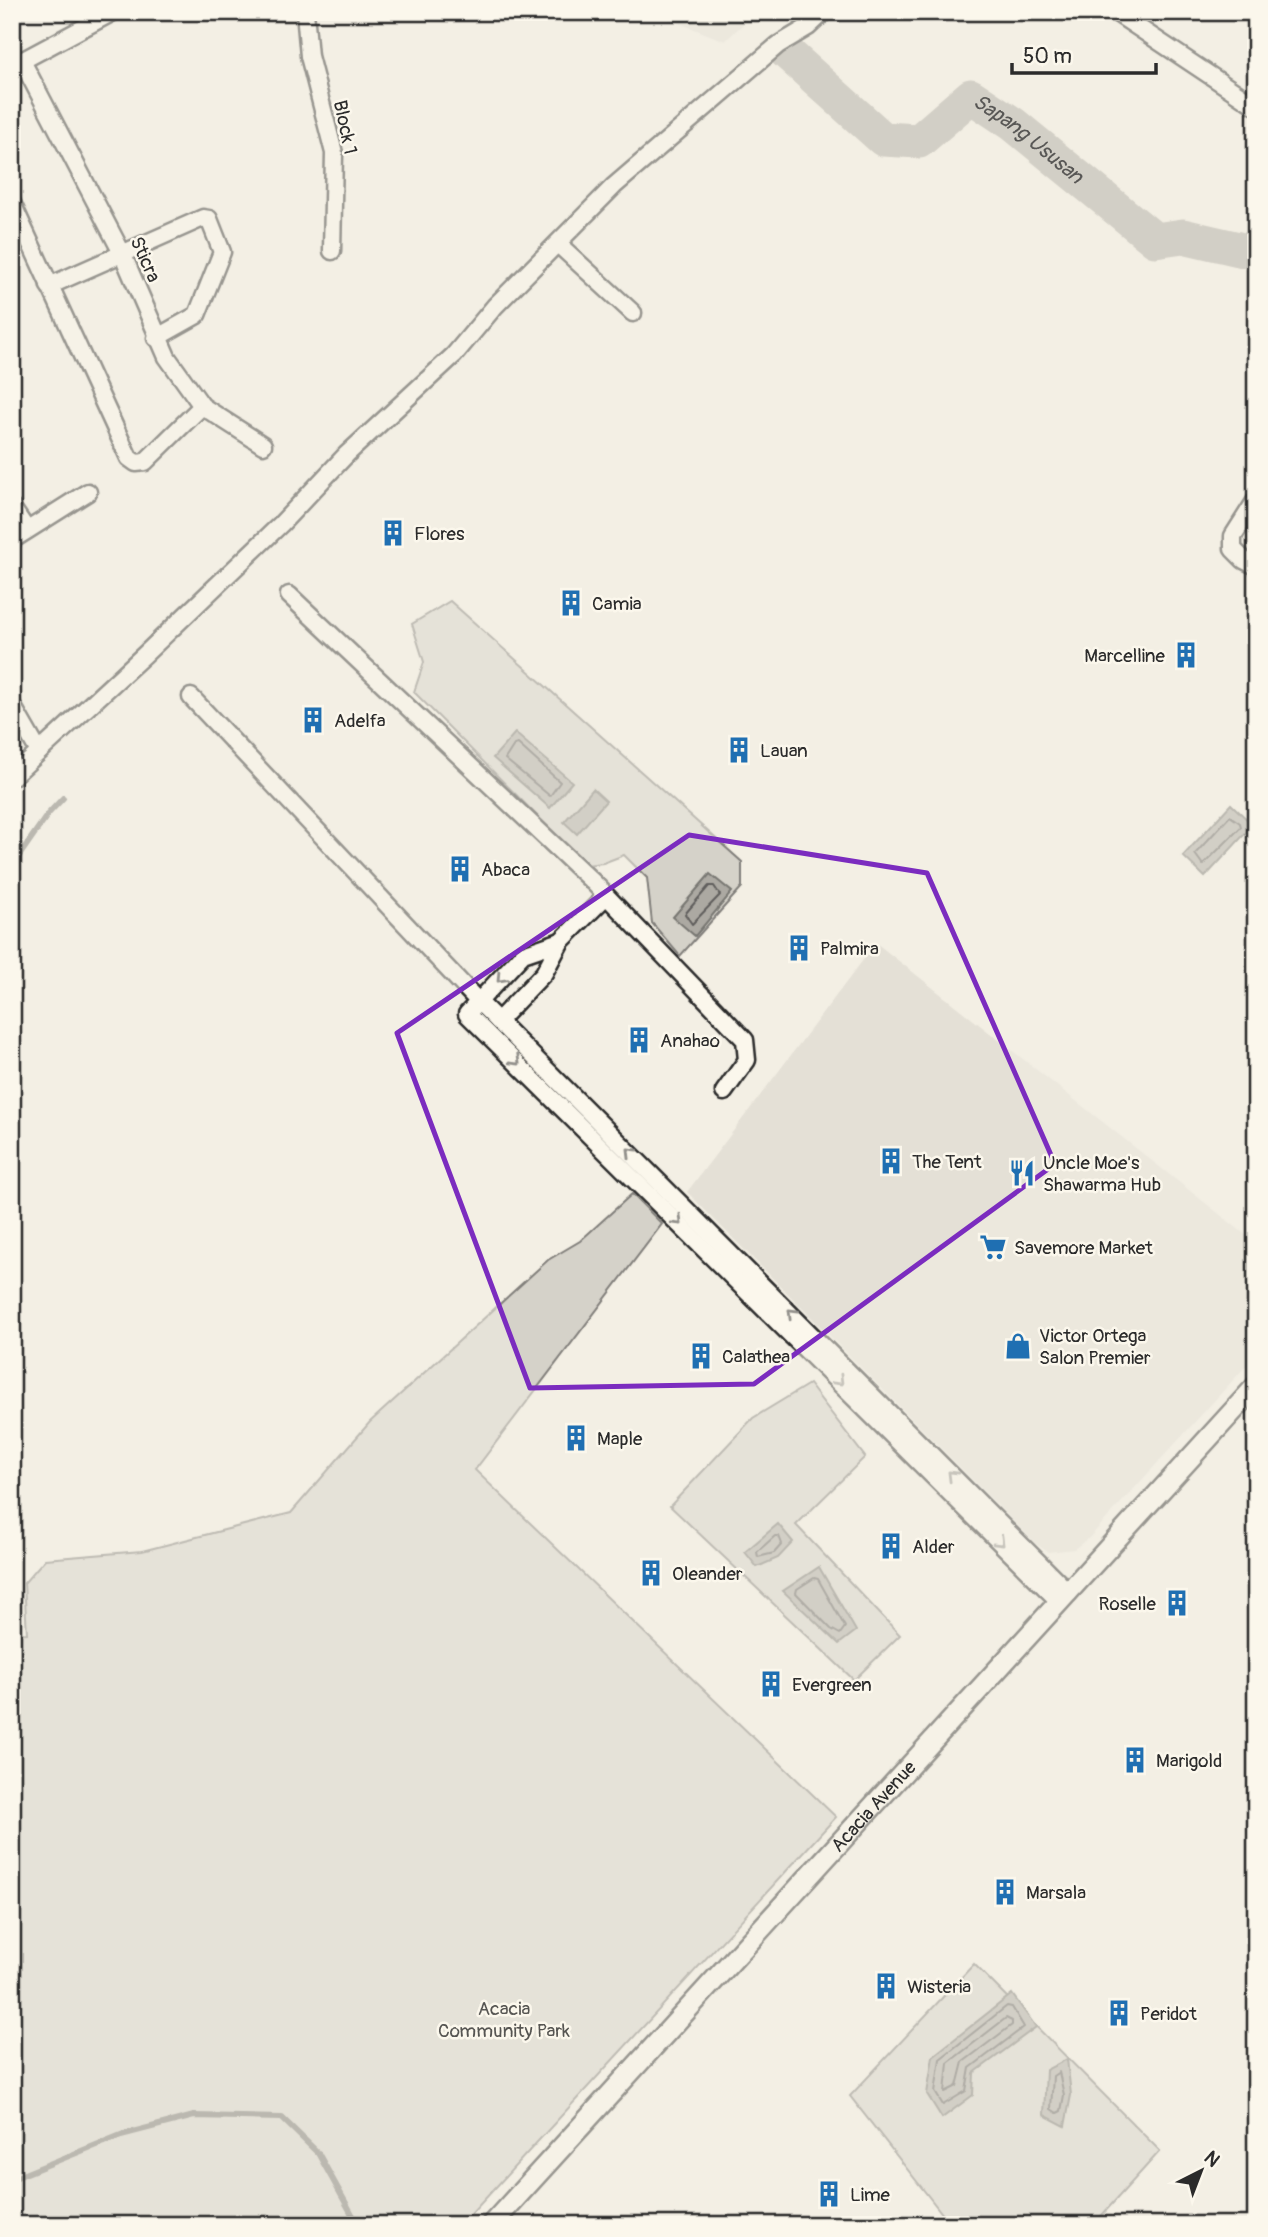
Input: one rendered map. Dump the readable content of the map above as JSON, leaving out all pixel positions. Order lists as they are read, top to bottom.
{
  "streets": {
    "street": ["Block 1", "Sticra", "Acacia Avenue"]
  },
  "water": ["Sapang Ususan"],
  "parks": ["Acacia Community Park"],
  "places": {
    "building": [
      "Flores",
      "Camia",
      "Marcelline",
      "Adelfa",
      "Lauan",
      "Abaca",
      "Palmira",
      "Anahao",
      "The Tent",
      "Calathea",
      "Maple",
      "Alder",
      "Oleander",
      "Roselle",
      "Evergreen",
      "Marigold",
      "Marsala",
      "Wisteria",
      "Peridot",
      "Lime"
    ],
    "restaurant": ["Uncle Moe's Shawarma Hub"],
    "supermarket": ["Savemore Market"],
    "shop": ["Victor Ortega Salon Premier"]
  },
  "scale_bar": "50 m",
  "north": "top right"
}
